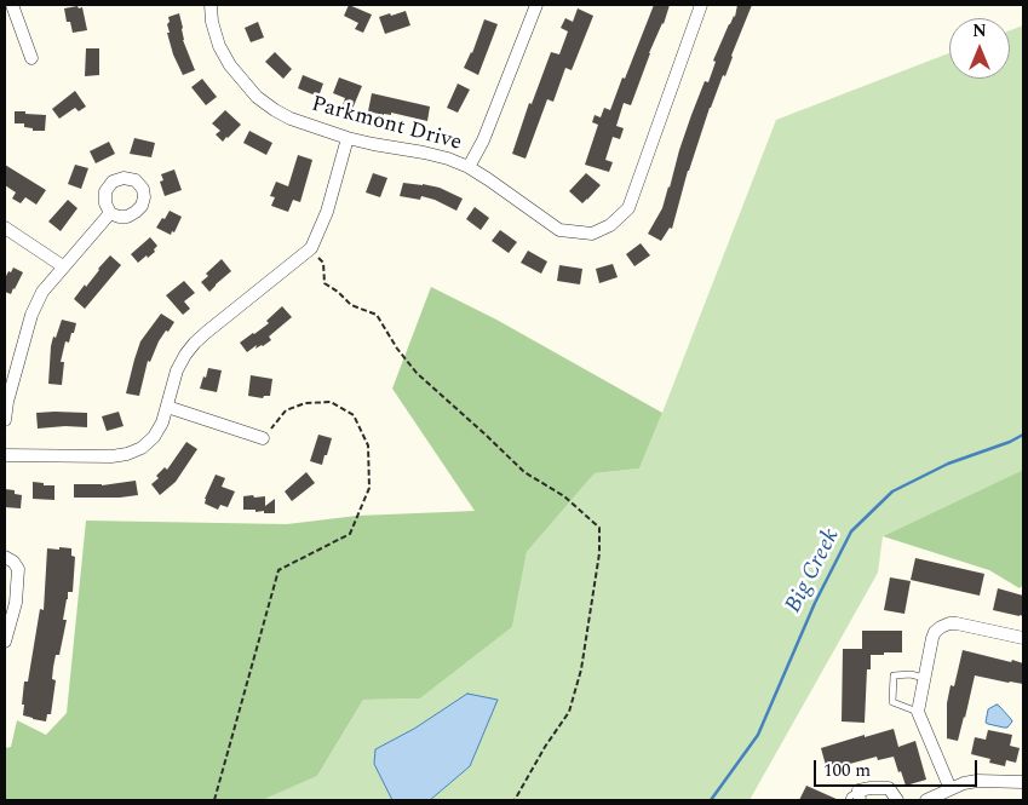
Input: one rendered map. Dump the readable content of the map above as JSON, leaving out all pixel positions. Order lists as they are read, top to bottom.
{
  "streets": {
    "street": ["Parkmont Drive"]
  },
  "water": ["Big Creek"],
  "scale_bar": "100 m",
  "north": "top"
}
